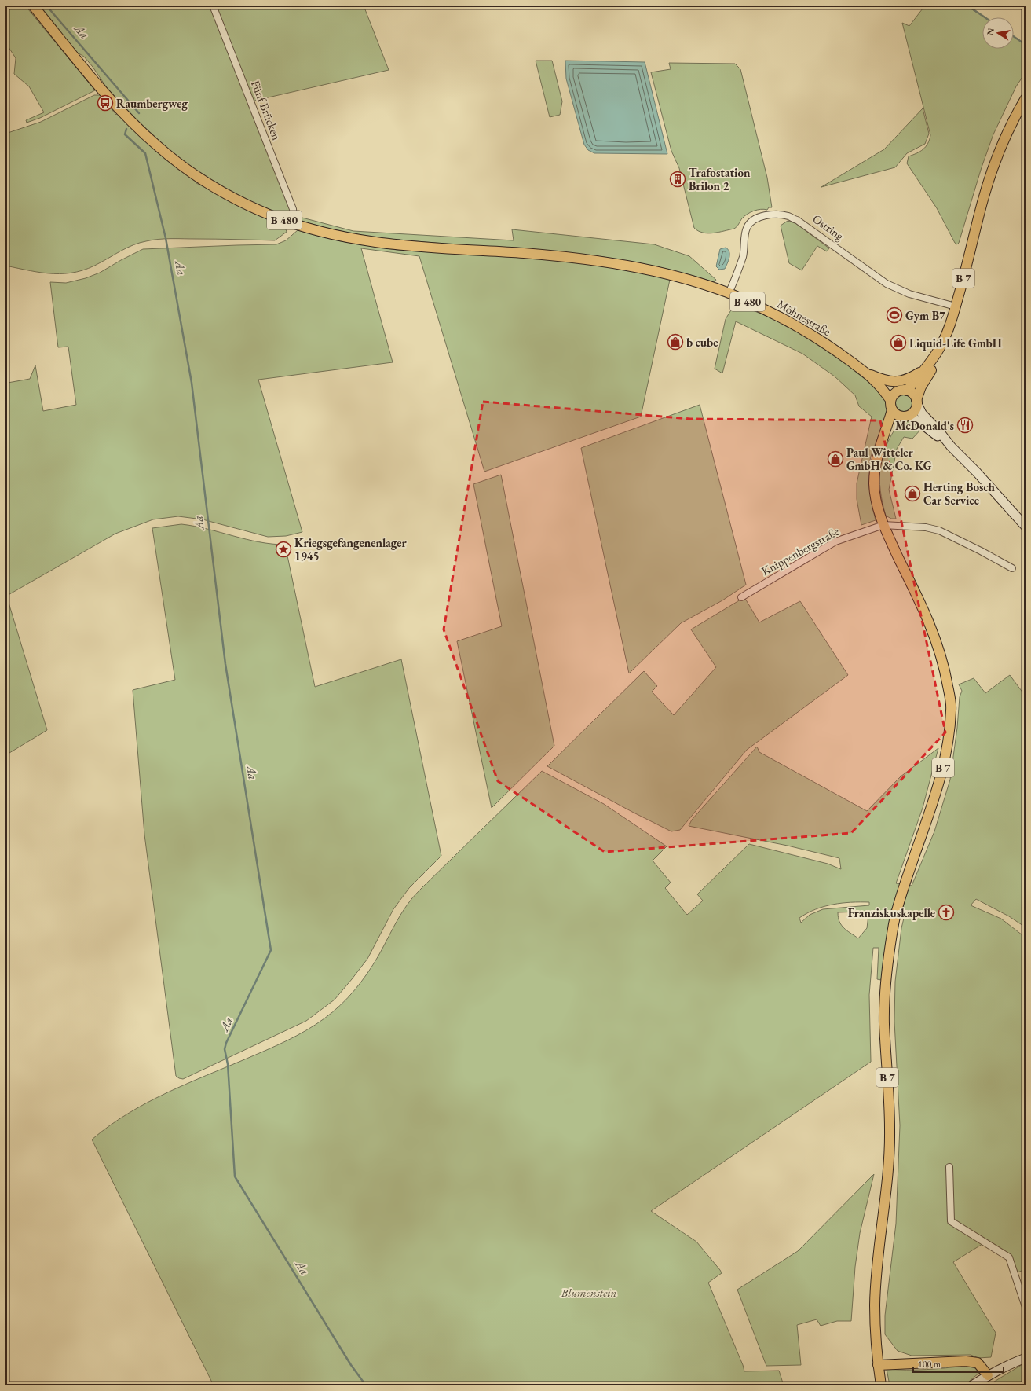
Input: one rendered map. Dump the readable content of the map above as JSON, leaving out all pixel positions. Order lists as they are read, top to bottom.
{
  "streets": {
    "main road": ["B 480", "B 7", "Möhnestraße"],
    "street": ["Fünf Brücken", "Ostring", "Knippenbergstraße"]
  },
  "crossings": [
    ["Fünf Brücken", "B 480"],
    ["Fünf Brücken", "Möhnestraße"],
    ["B 480", "B 7"],
    ["B 480", "Möhnestraße"],
    ["Ostring", "B 7"],
    ["Ostring", "Möhnestraße"],
    ["B 7", "Knippenbergstraße"]
  ],
  "water": ["Aa"],
  "parks": ["Blumenstein"],
  "places": {
    "bus stop": ["Raumbergweg"],
    "building": ["Trafostation Brilon 2"],
    "sports": ["Gym B7"],
    "shop": [
      "b cube",
      "Liquid-Life GmbH",
      "Paul Witteler GmbH & Co. KG",
      "Herting Bosch Car Service"
    ],
    "restaurant": ["McDonald's"],
    "place": ["Kriegsgefangenenlager 1945"],
    "church": ["Franziskuskapelle"]
  },
  "scale_bar": "100 m",
  "north": "left"
}
